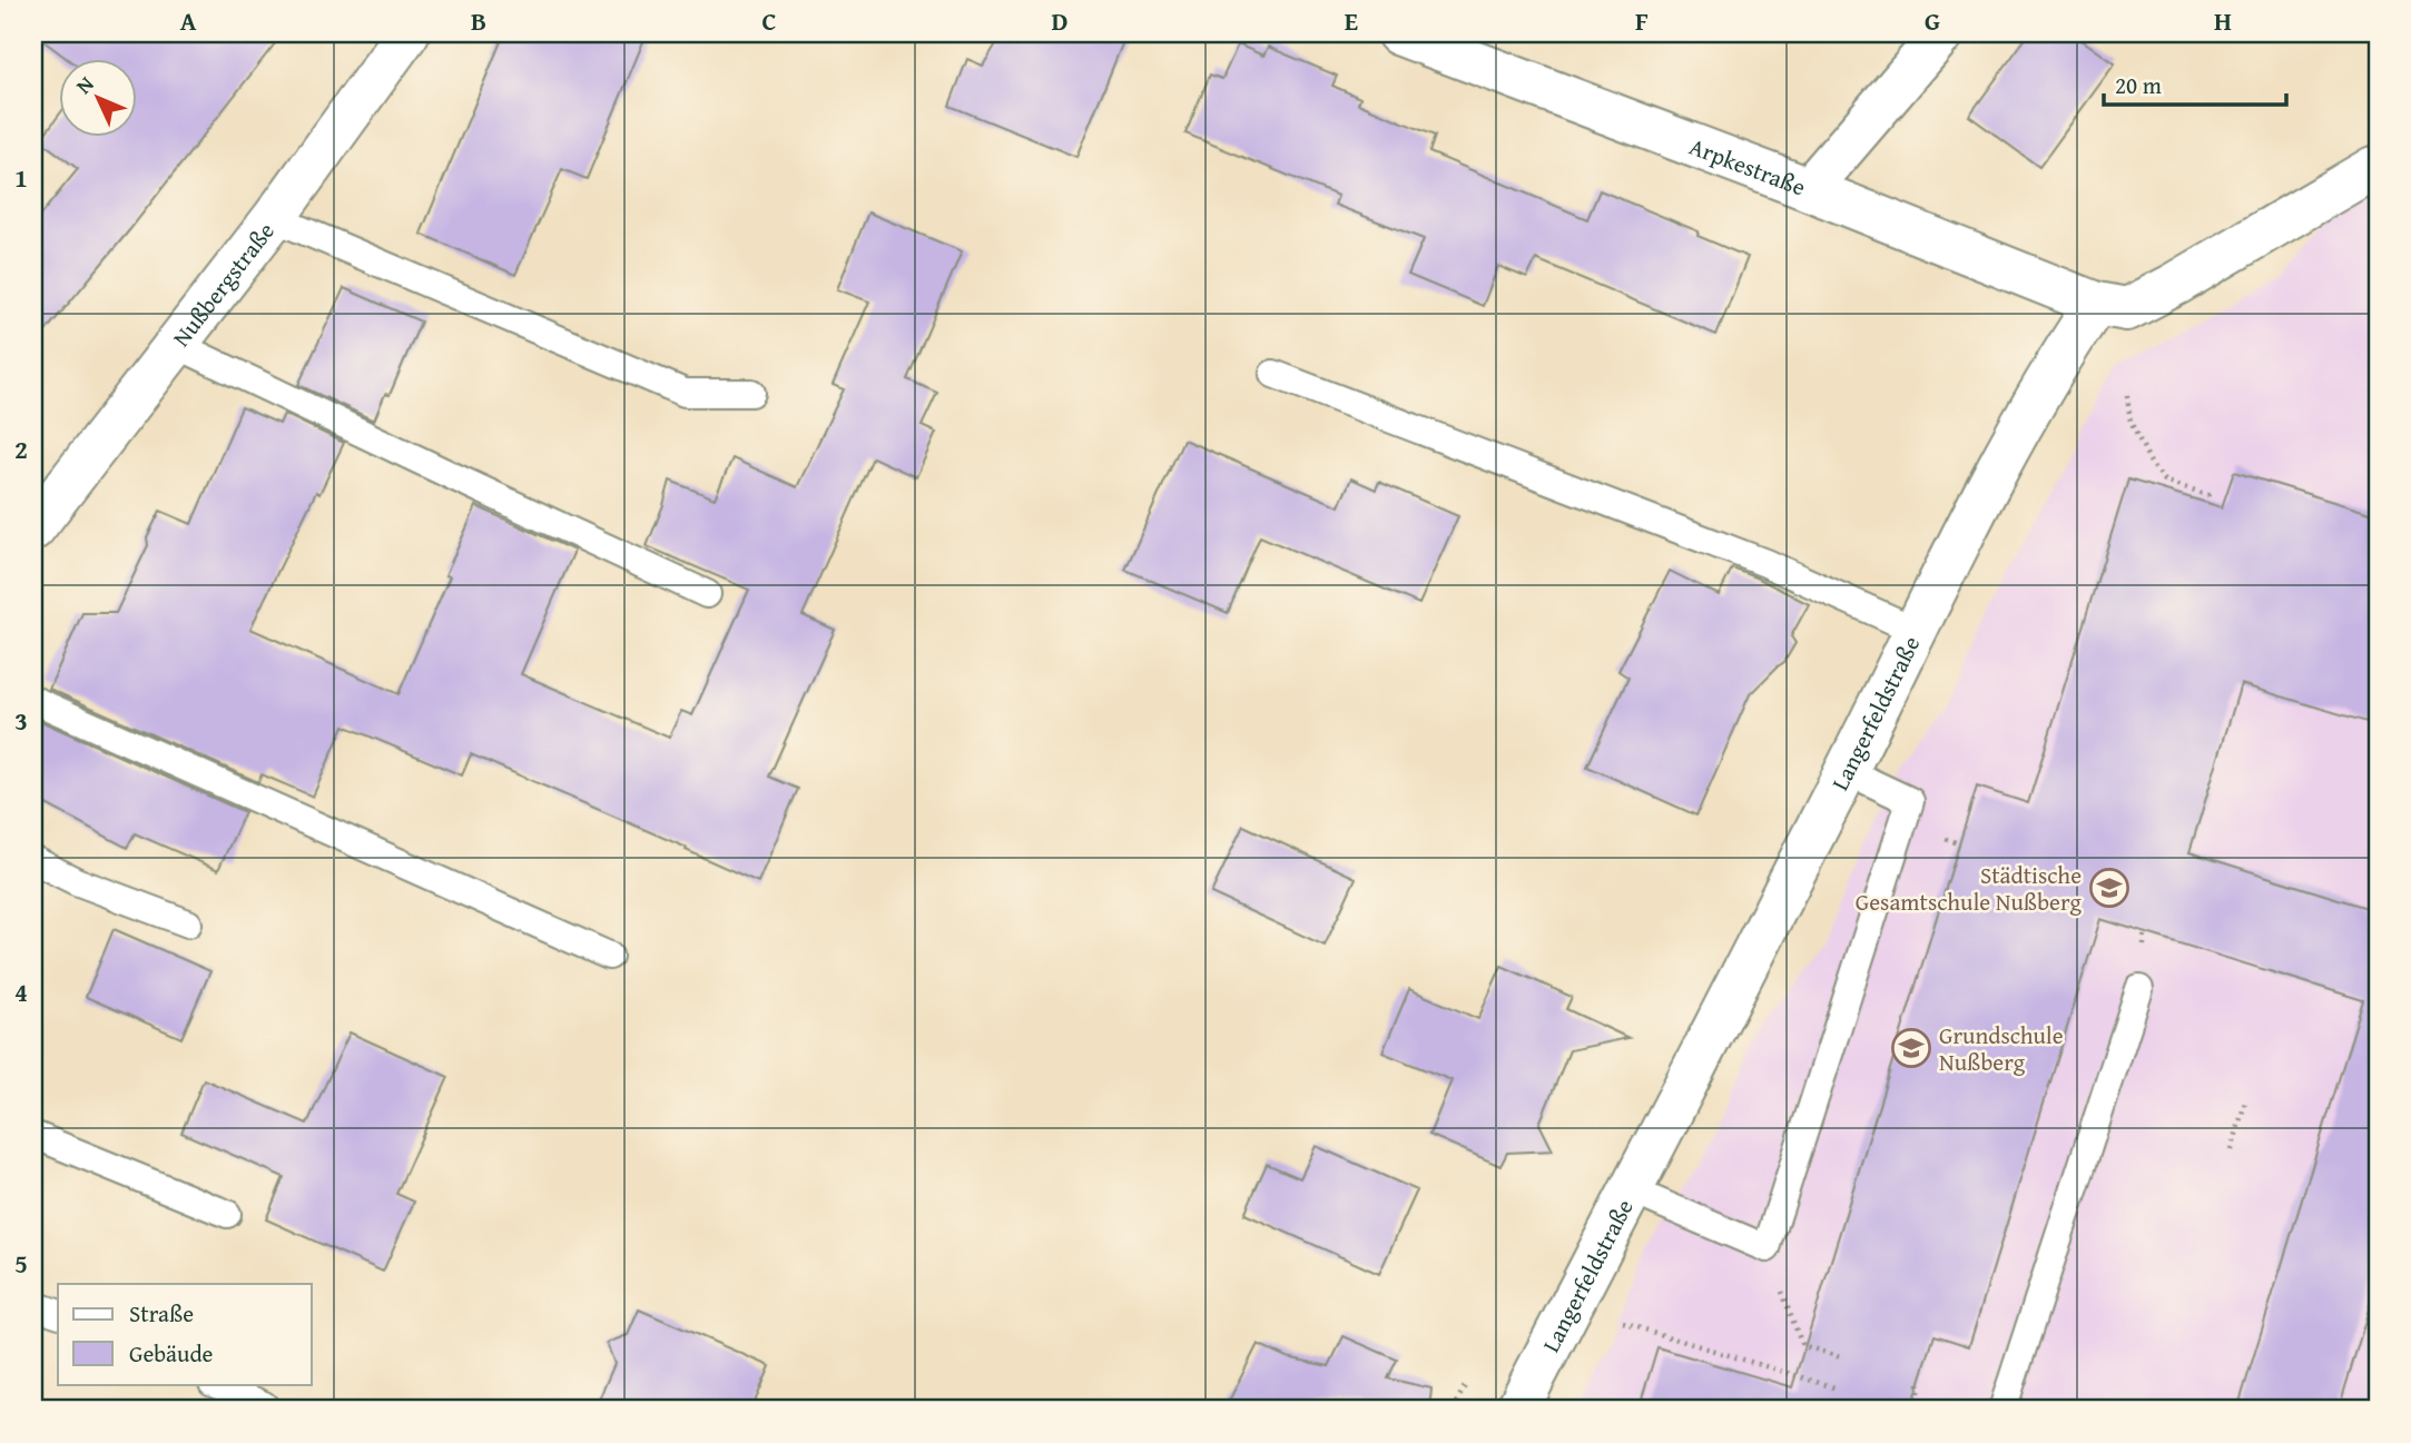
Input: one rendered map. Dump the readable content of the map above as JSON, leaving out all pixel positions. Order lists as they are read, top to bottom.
{
  "streets": {
    "street": ["Arpkestraße", "Nußbergstraße", "Langerfeldstraße"]
  },
  "crossings": [
    ["Arpkestraße", "Langerfeldstraße"]
  ],
  "places": {
    "school or university": ["Städtische Gesamtschule Nußberg", "Grundschule Nußberg"]
  },
  "legend": ["Straße", "Gebäude"],
  "scale_bar": "20 m",
  "north": "top left",
  "grid": {
    "columns": [
      "A",
      "B",
      "C",
      "D",
      "E",
      "F",
      "G",
      "H"
    ],
    "rows": [
      "1",
      "2",
      "3",
      "4",
      "5"
    ]
  }
}
